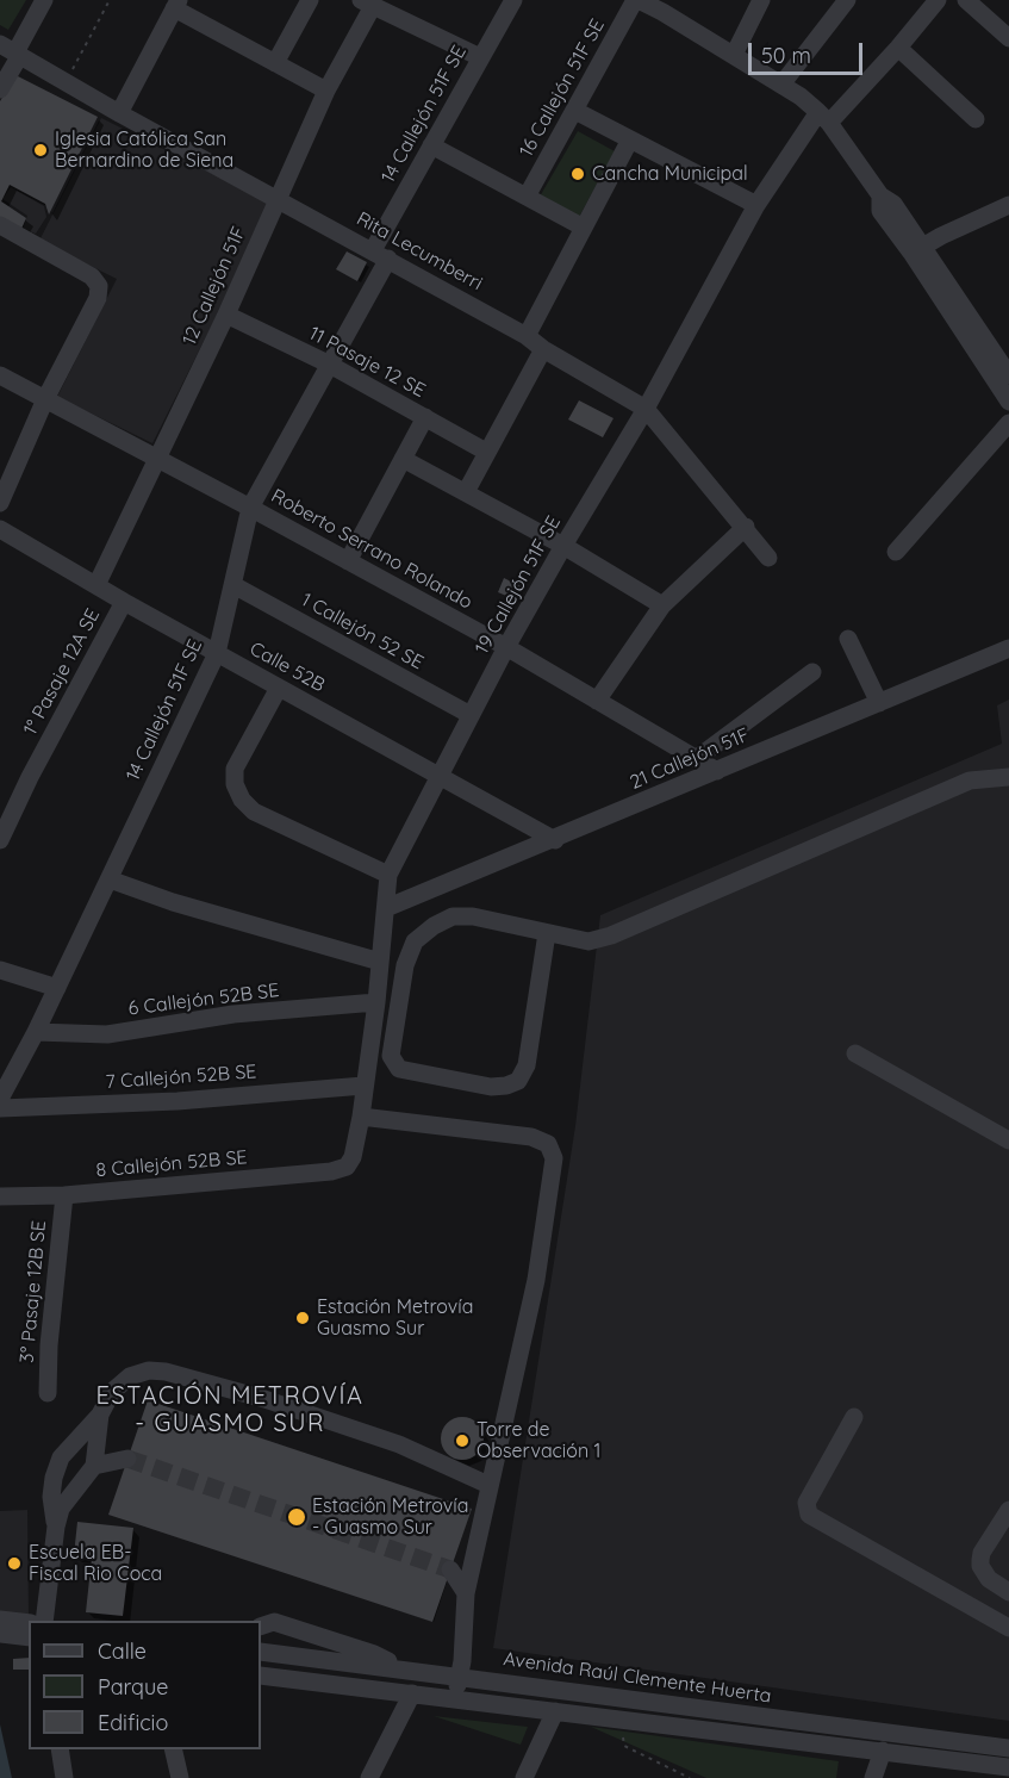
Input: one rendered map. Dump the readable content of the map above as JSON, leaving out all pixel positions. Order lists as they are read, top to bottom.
{
  "streets": {
    "street": [
      "16 Callejón 51F SE",
      "14 Callejón 51F SE",
      "Rita Lecumberri",
      "12 Callejón 51F",
      "11 Pasaje 12 SE",
      "Roberto Serrano Rolando",
      "19 Callejón 51F SE",
      "1 Callejón 52 SE",
      "Calle 52B",
      "1° Pasaje 12A SE",
      "21 Callejón 51F",
      "6 Callejón 52B SE",
      "7 Callejón 52B SE",
      "8 Callejón 52B SE",
      "3° Pasaje 12B SE",
      "Avenida Raúl Clemente Huerta"
    ]
  },
  "crossings": [
    ["14 Callejón 51F SE", "Rita Lecumberri"],
    ["14 Callejón 51F SE", "11 Pasaje 12 SE"],
    ["14 Callejón 51F SE", "Roberto Serrano Rolando"],
    ["14 Callejón 51F SE", "1 Callejón 52 SE"],
    ["14 Callejón 51F SE", "Calle 52B"],
    ["14 Callejón 51F SE", "6 Callejón 52B SE"],
    ["Rita Lecumberri", "12 Callejón 51F"],
    ["Rita Lecumberri", "19 Callejón 51F SE"],
    ["12 Callejón 51F", "11 Pasaje 12 SE"],
    ["12 Callejón 51F", "Roberto Serrano Rolando"],
    ["12 Callejón 51F", "Calle 52B"],
    ["Roberto Serrano Rolando", "19 Callejón 51F SE"],
    ["Roberto Serrano Rolando", "21 Callejón 51F"],
    ["19 Callejón 51F SE", "1 Callejón 52 SE"],
    ["19 Callejón 51F SE", "Calle 52B"],
    ["19 Callejón 51F SE", "21 Callejón 51F"],
    ["19 Callejón 51F SE", "6 Callejón 52B SE"],
    ["19 Callejón 51F SE", "7 Callejón 52B SE"],
    ["19 Callejón 51F SE", "8 Callejón 52B SE"],
    ["Calle 52B", "1° Pasaje 12A SE"],
    ["Calle 52B", "21 Callejón 51F"],
    ["8 Callejón 52B SE", "3° Pasaje 12B SE"]
  ],
  "districts": ["ESTACIÓN METROVÍA - GUASMO SUR"],
  "places": [
    "Iglesia Católica San Bernardino de Siena",
    "Cancha Municipal",
    "Estación Metrovía Guasmo Sur",
    "Torre de Observación 1",
    "Estación Metrovía - Guasmo Sur",
    "Escuela EB- Fiscal Rio Coca"
  ],
  "legend": ["Calle", "Parque", "Edificio"],
  "scale_bar": "50 m"
}
